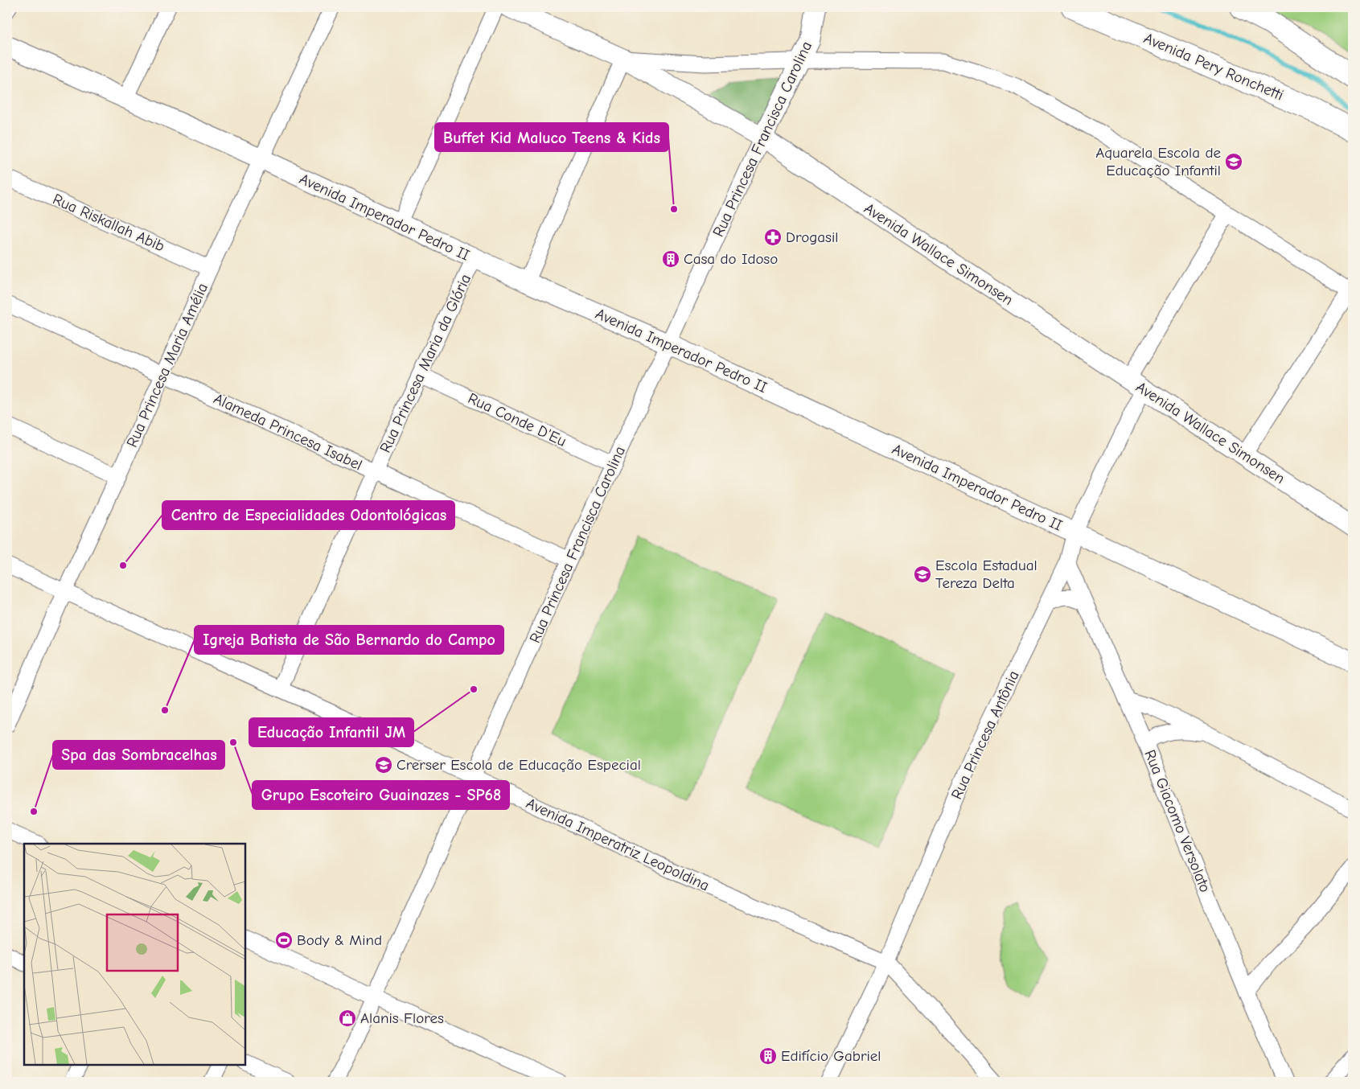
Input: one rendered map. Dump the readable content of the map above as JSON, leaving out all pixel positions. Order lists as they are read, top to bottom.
{
  "streets": {
    "main road": ["Avenida Pery Ronchetti"],
    "street": [
      "Rua Princesa Francisca Carolina",
      "Avenida Imperador Pedro II",
      "Rua Riskallah Abib",
      "Avenida Wallace Simonsen",
      "Rua Princesa Maria da Glória",
      "Rua Princesa Maria Amélia",
      "Rua Conde D'Eu",
      "Alameda Princesa Isabel",
      "Rua Princesa Antônia",
      "Rua Giacomo Versolato",
      "Avenida Imperatriz Leopoldina"
    ]
  },
  "crossings": [
    ["Rua Princesa Francisca Carolina", "Avenida Imperador Pedro II"],
    ["Rua Princesa Francisca Carolina", "Avenida Wallace Simonsen"],
    ["Rua Princesa Francisca Carolina", "Rua Conde D'Eu"],
    ["Rua Princesa Francisca Carolina", "Alameda Princesa Isabel"],
    ["Rua Princesa Francisca Carolina", "Avenida Imperatriz Leopoldina"],
    ["Avenida Imperador Pedro II", "Rua Princesa Maria da Glória"],
    ["Avenida Imperador Pedro II", "Rua Princesa Maria Amélia"],
    ["Avenida Imperador Pedro II", "Rua Princesa Antônia"],
    ["Rua Riskallah Abib", "Rua Princesa Maria Amélia"],
    ["Avenida Wallace Simonsen", "Rua Princesa Antônia"],
    ["Rua Princesa Maria da Glória", "Rua Conde D'Eu"],
    ["Rua Princesa Maria da Glória", "Alameda Princesa Isabel"],
    ["Rua Princesa Maria da Glória", "Avenida Imperatriz Leopoldina"],
    ["Rua Princesa Maria Amélia", "Alameda Princesa Isabel"],
    ["Rua Princesa Maria Amélia", "Avenida Imperatriz Leopoldina"],
    ["Rua Princesa Antônia", "Rua Giacomo Versolato"],
    ["Rua Princesa Antônia", "Avenida Imperatriz Leopoldina"]
  ],
  "places": {
    "school or university": ["Aquarela Escola de Educação Infantil", "Escola Estadual Tereza Delta", "Crerser Escola de Educação Especial"],
    "other": [
      "Buffet Kid Maluco Teens & Kids",
      "Centro de Especialidades Odontológicas",
      "Educação Infantil JM",
      "Igreja Batista de São Bernardo do Campo",
      "Grupo Escoteiro Guainazes - SP68",
      "Spa das Sombracelhas"
    ],
    "pharmacy": ["Drogasil"],
    "building": ["Casa do Idoso", "Edifício Gabriel"],
    "sports": ["Body & Mind"],
    "shop": ["Alanis Flores"]
  }
}
